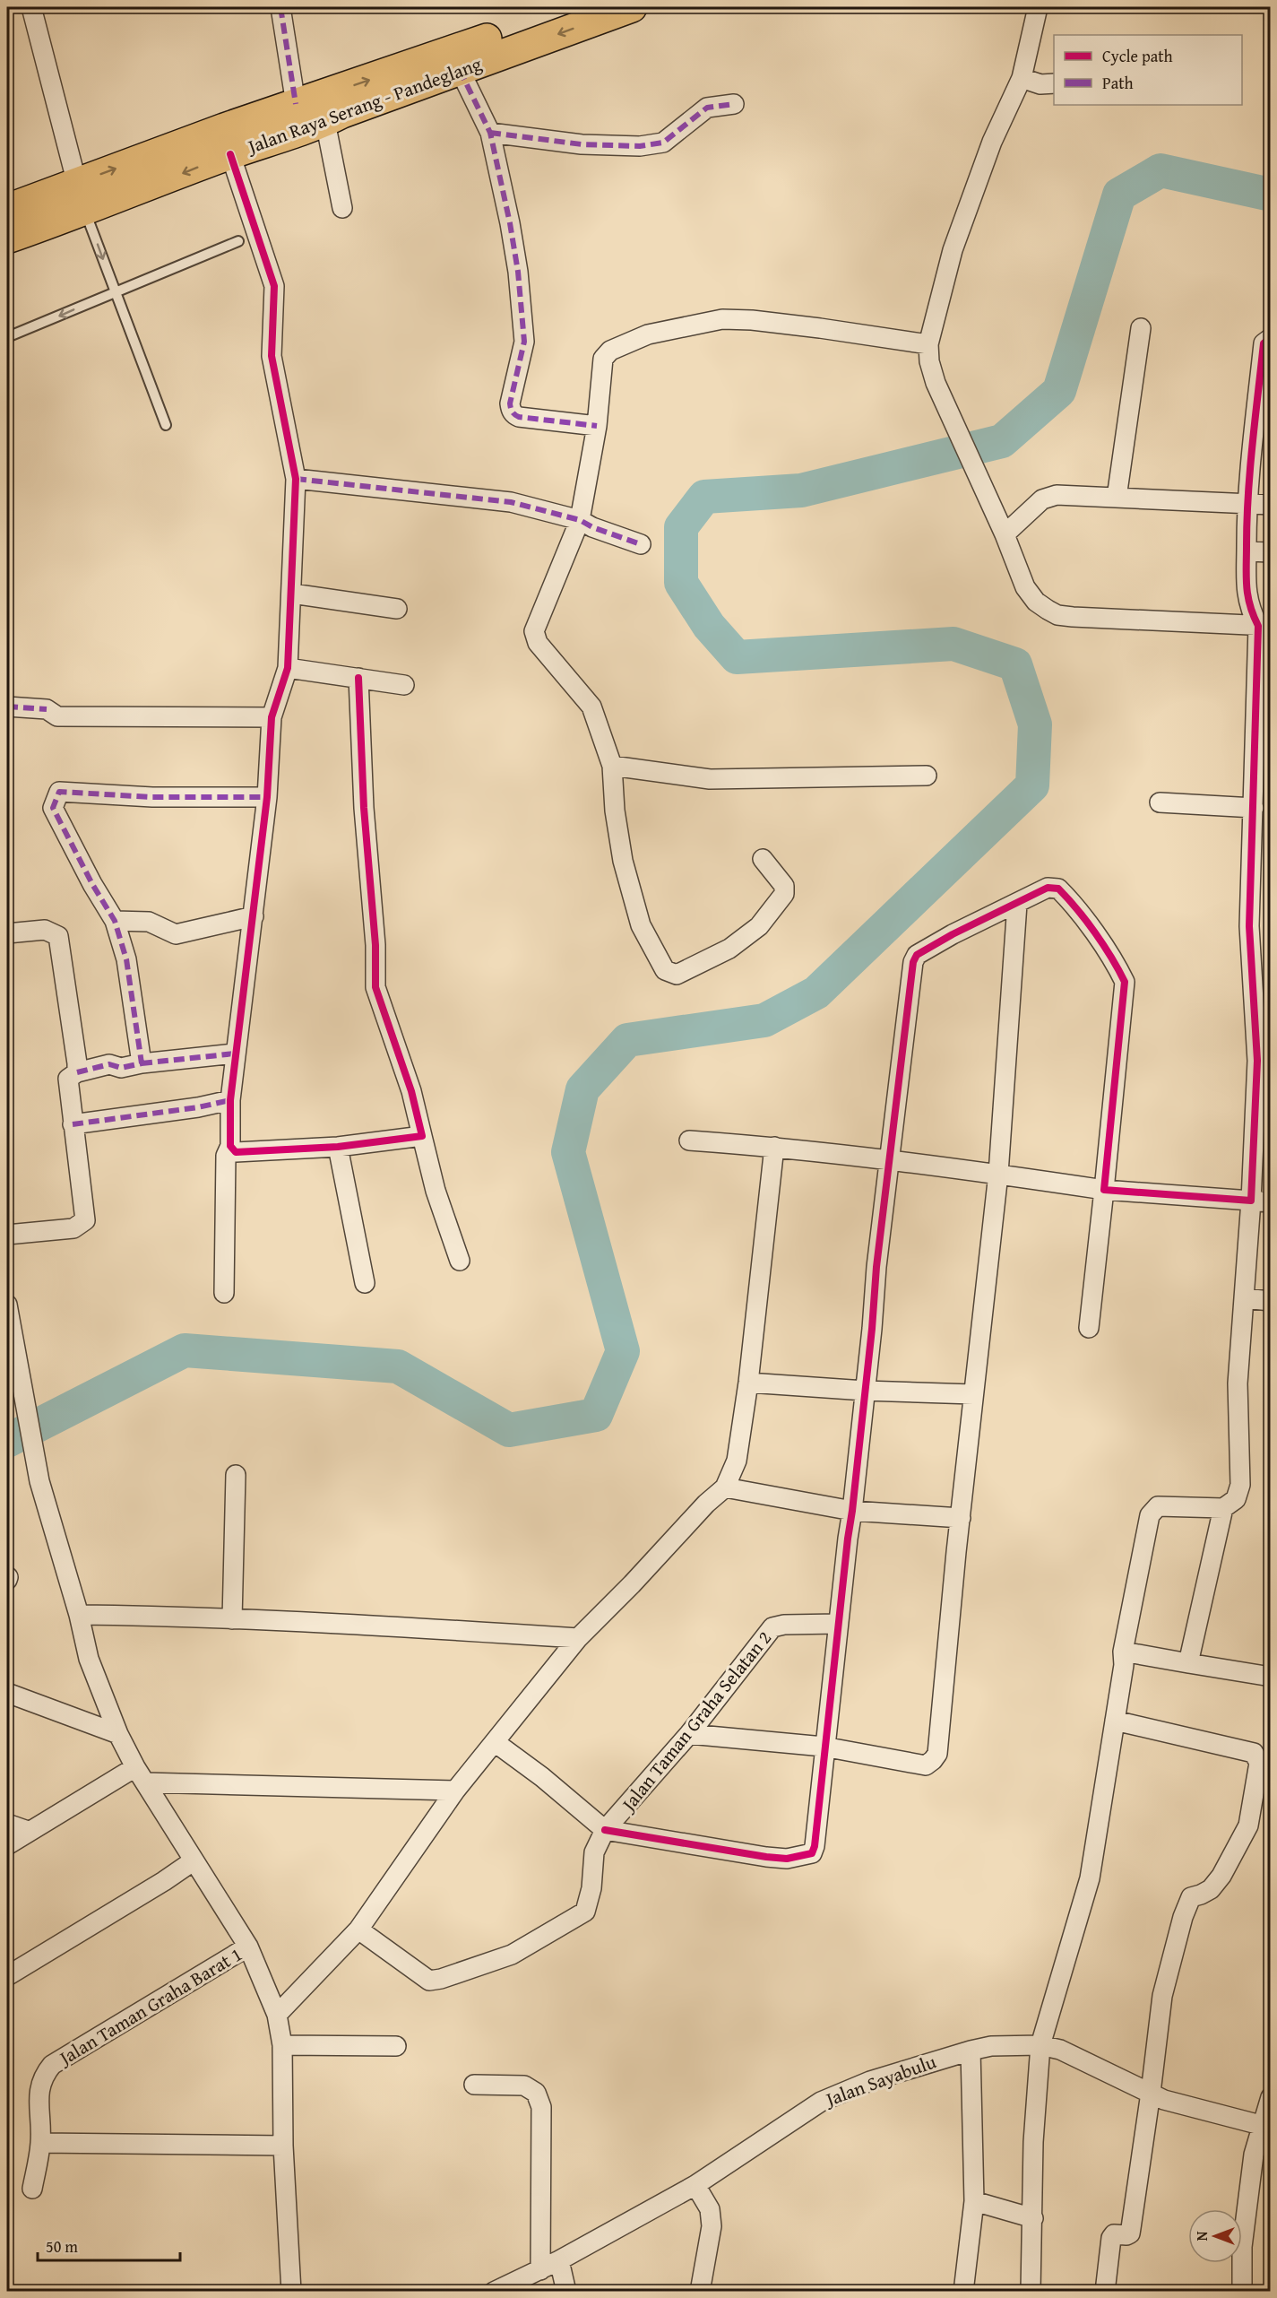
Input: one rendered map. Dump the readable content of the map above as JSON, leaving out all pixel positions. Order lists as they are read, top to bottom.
{
  "streets": {
    "highway": ["Jalan Raya Serang - Pandeglang"],
    "street": ["Jalan Taman Graha Selatan 2", "Jalan Taman Graha Barat 1", "Jalan Sayabulu"]
  },
  "legend": ["Cycle path", "Path"],
  "scale_bar": "50 m",
  "north": "left"
}
